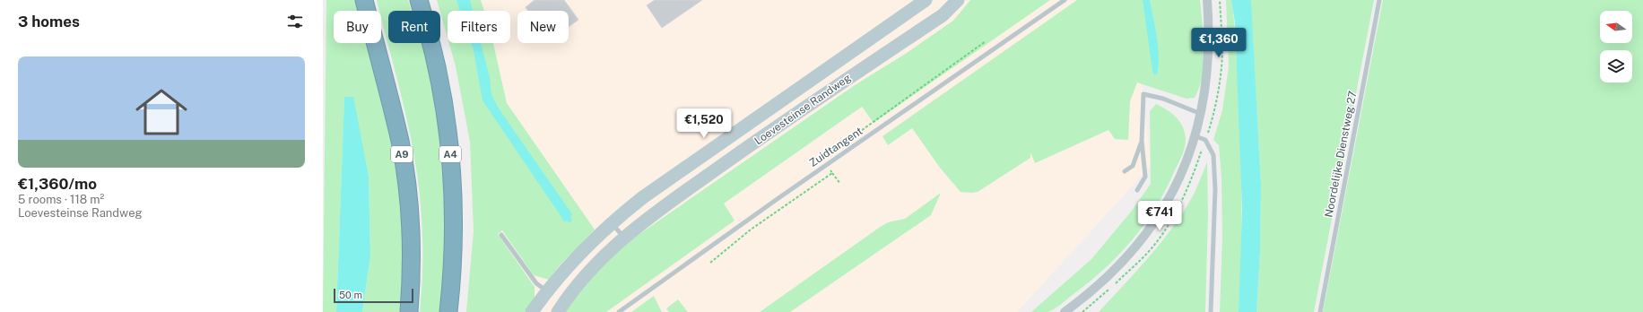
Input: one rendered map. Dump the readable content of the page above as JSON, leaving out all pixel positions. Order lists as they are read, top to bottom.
{
  "streets": {
    "highway": ["A9", "A4"],
    "street": ["Loevesteinse Randweg"],
    "lane": ["Zuidtangent", "Noordelijke Dienstweg 27"]
  },
  "scale_bar": "50 m",
  "north": "left",
  "page": {
    "heading": "3 homes",
    "chip": [
      "Buy",
      "Rent",
      "Filters",
      "New"
    ],
    "price": ["€1,360", "€1,520", "€741"],
    "list": [
      {
        "name": "€1,360/mo",
        "note": "5 rooms · 118 m² · Loevesteinse Randweg"
      }
    ],
    "scale": "50 m"
  }
}
